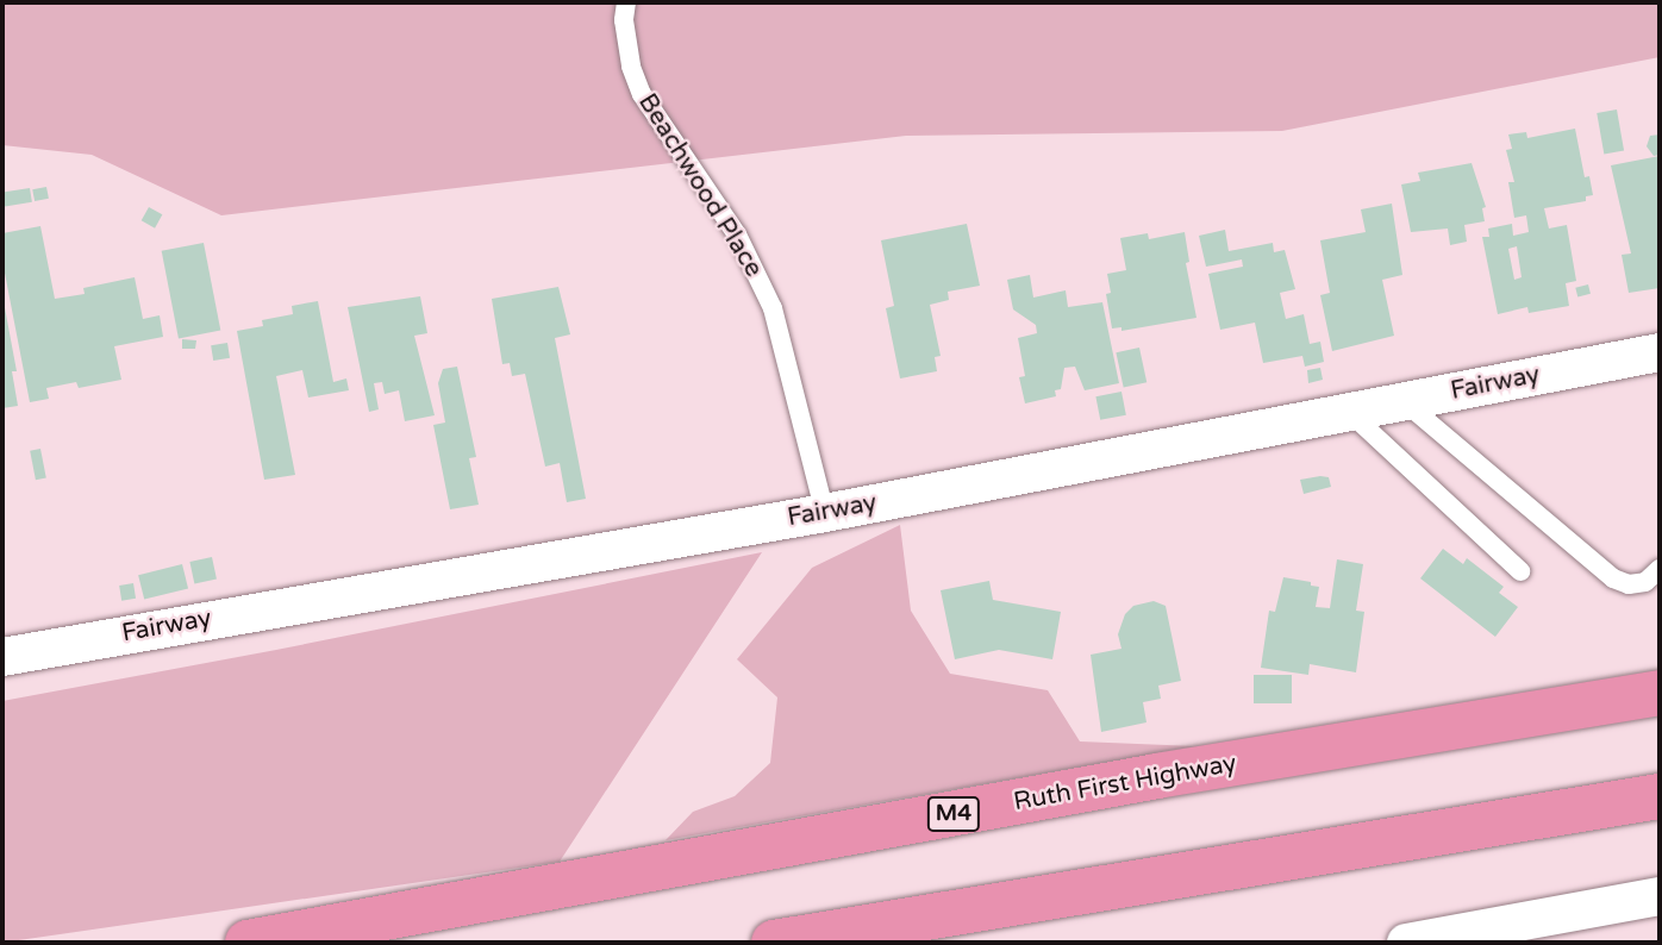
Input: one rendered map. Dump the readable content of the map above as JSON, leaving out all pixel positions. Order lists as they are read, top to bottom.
{
  "streets": {
    "highway": ["Ruth First Highway", "M4"],
    "street": ["Fairway"],
    "lane": ["Beachwood Place"]
  },
  "crossings": [
    ["Beachwood Place", "Fairway"]
  ]
}
